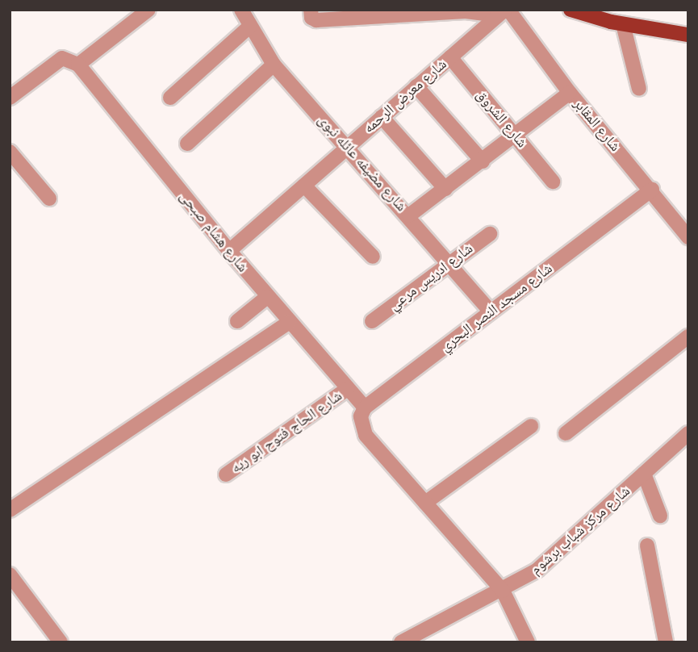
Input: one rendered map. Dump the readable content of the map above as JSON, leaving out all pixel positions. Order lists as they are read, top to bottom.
{
  "streets": {
    "street": [
      "شارع معرض الرحمه",
      "شارع الشروق",
      "شارع المقابر",
      "شارع مضيفه عائله نبوى",
      "شارع هشام صبحى",
      "شارع ادريس مرعي",
      "شارع مسجد النصر البحري",
      "شارع الحاج فتوح ابو ريه",
      "شارع مركز شباب برشوم"
    ]
  },
  "crossings": [
    ["شارع معرض الرحمه", "شارع الشروق"],
    ["شارع معرض الرحمه", "شارع المقابر"],
    ["شارع معرض الرحمه", "شارع مضيفه عائله نبوى"],
    ["شارع معرض الرحمه", "شارع هشام صبحى"],
    ["شارع المقابر", "شارع مسجد النصر البحري"],
    ["شارع مضيفه عائله نبوى", "شارع ادريس مرعي"],
    ["شارع مضيفه عائله نبوى", "شارع مسجد النصر البحري"],
    ["شارع هشام صبحى", "شارع مسجد النصر البحري"],
    ["شارع هشام صبحى", "شارع الحاج فتوح ابو ريه"]
  ]
}
